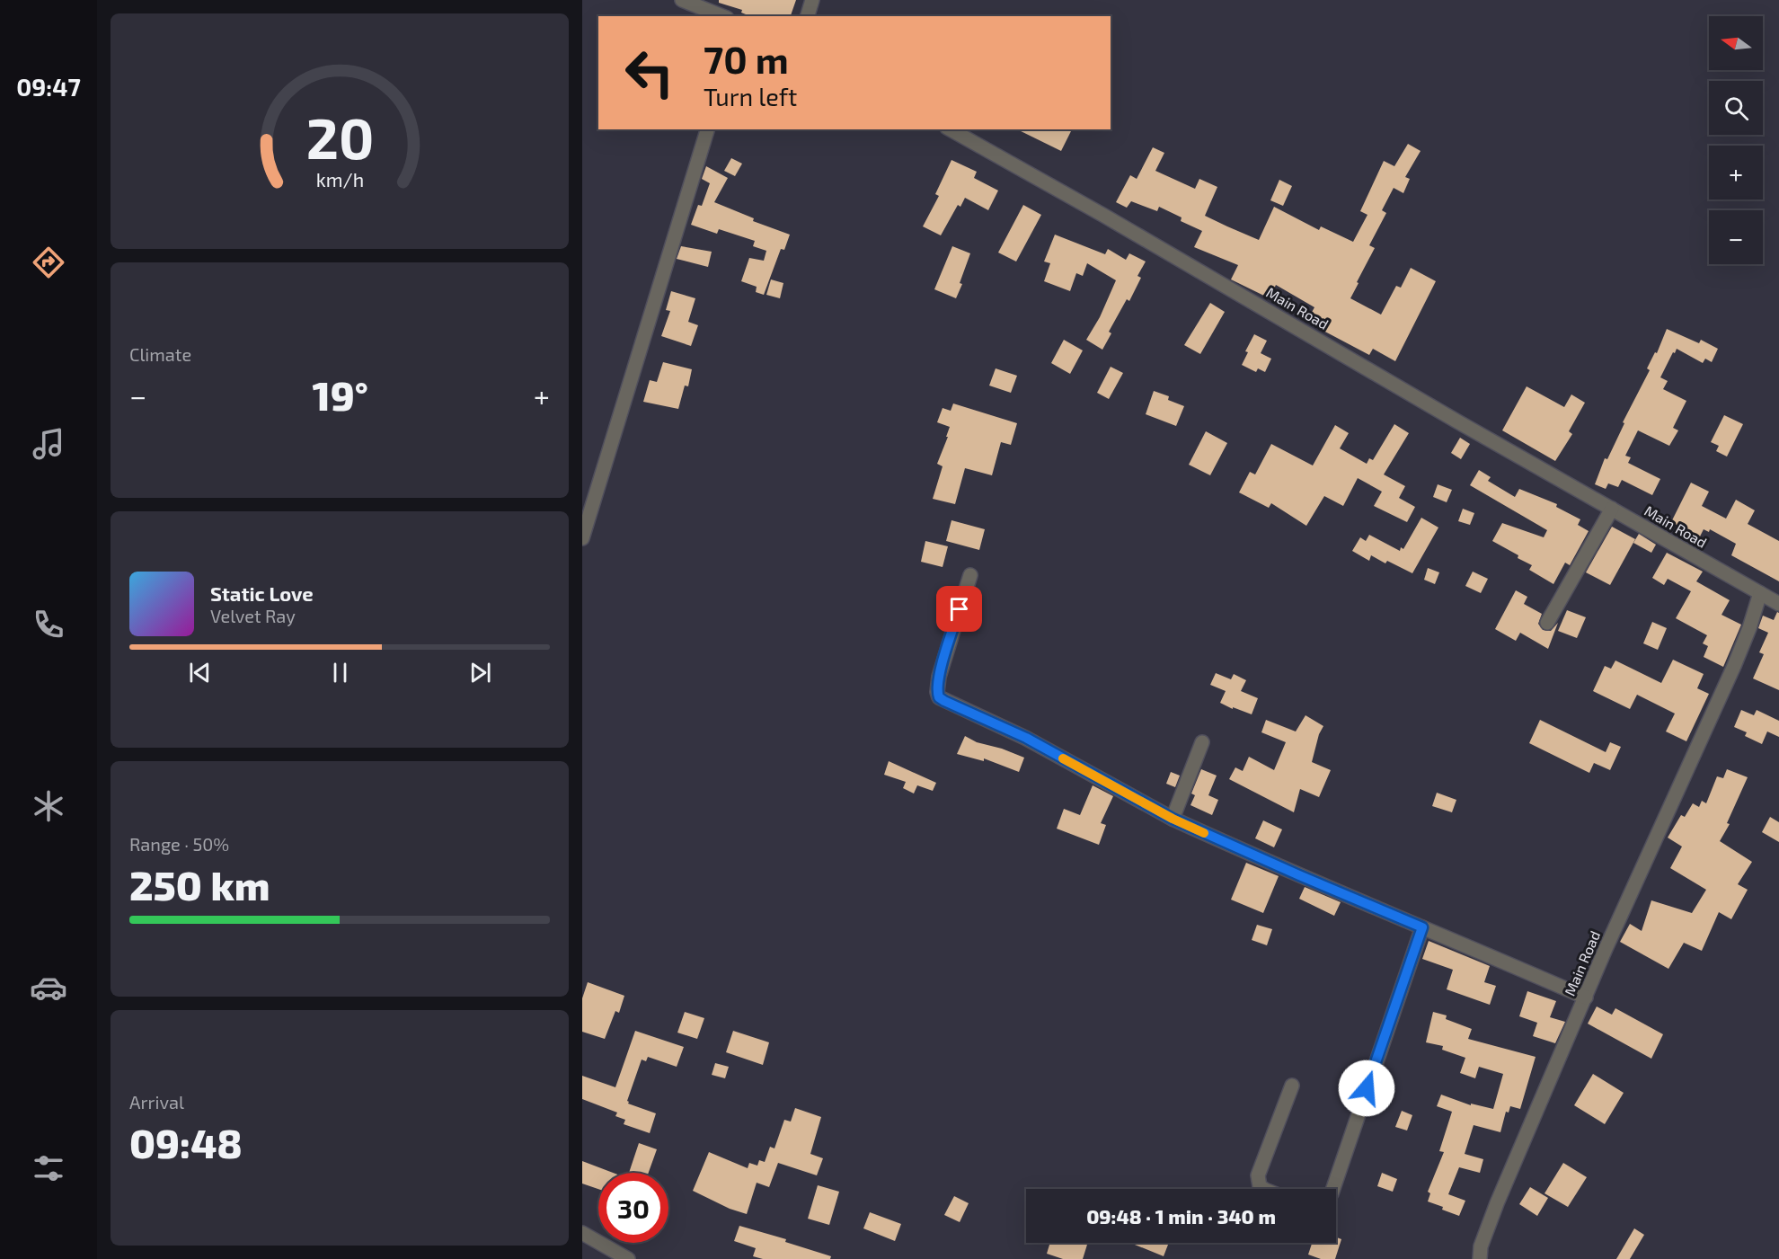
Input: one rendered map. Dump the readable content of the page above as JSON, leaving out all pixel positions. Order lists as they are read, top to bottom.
{
  "streets": {
    "street": ["Main Road"]
  },
  "north": "left",
  "page": {
    "tabs": "09:47",
    "map_buttons": ["+", "−"],
    "turn": ["70 m", "Turn left"],
    "tile": [
      "Climate",
      ["Range · 50%", "250 km"],
      ["Arrival", "09:48"]
    ],
    "heat": ["−", "19°", "+"],
    "song": ["Static Love", "Velvet Ray"],
    "limit": "30",
    "trip": "09:48 · 1 min · 340 m",
    "gauge": ["20", "km/h"]
  }
}
